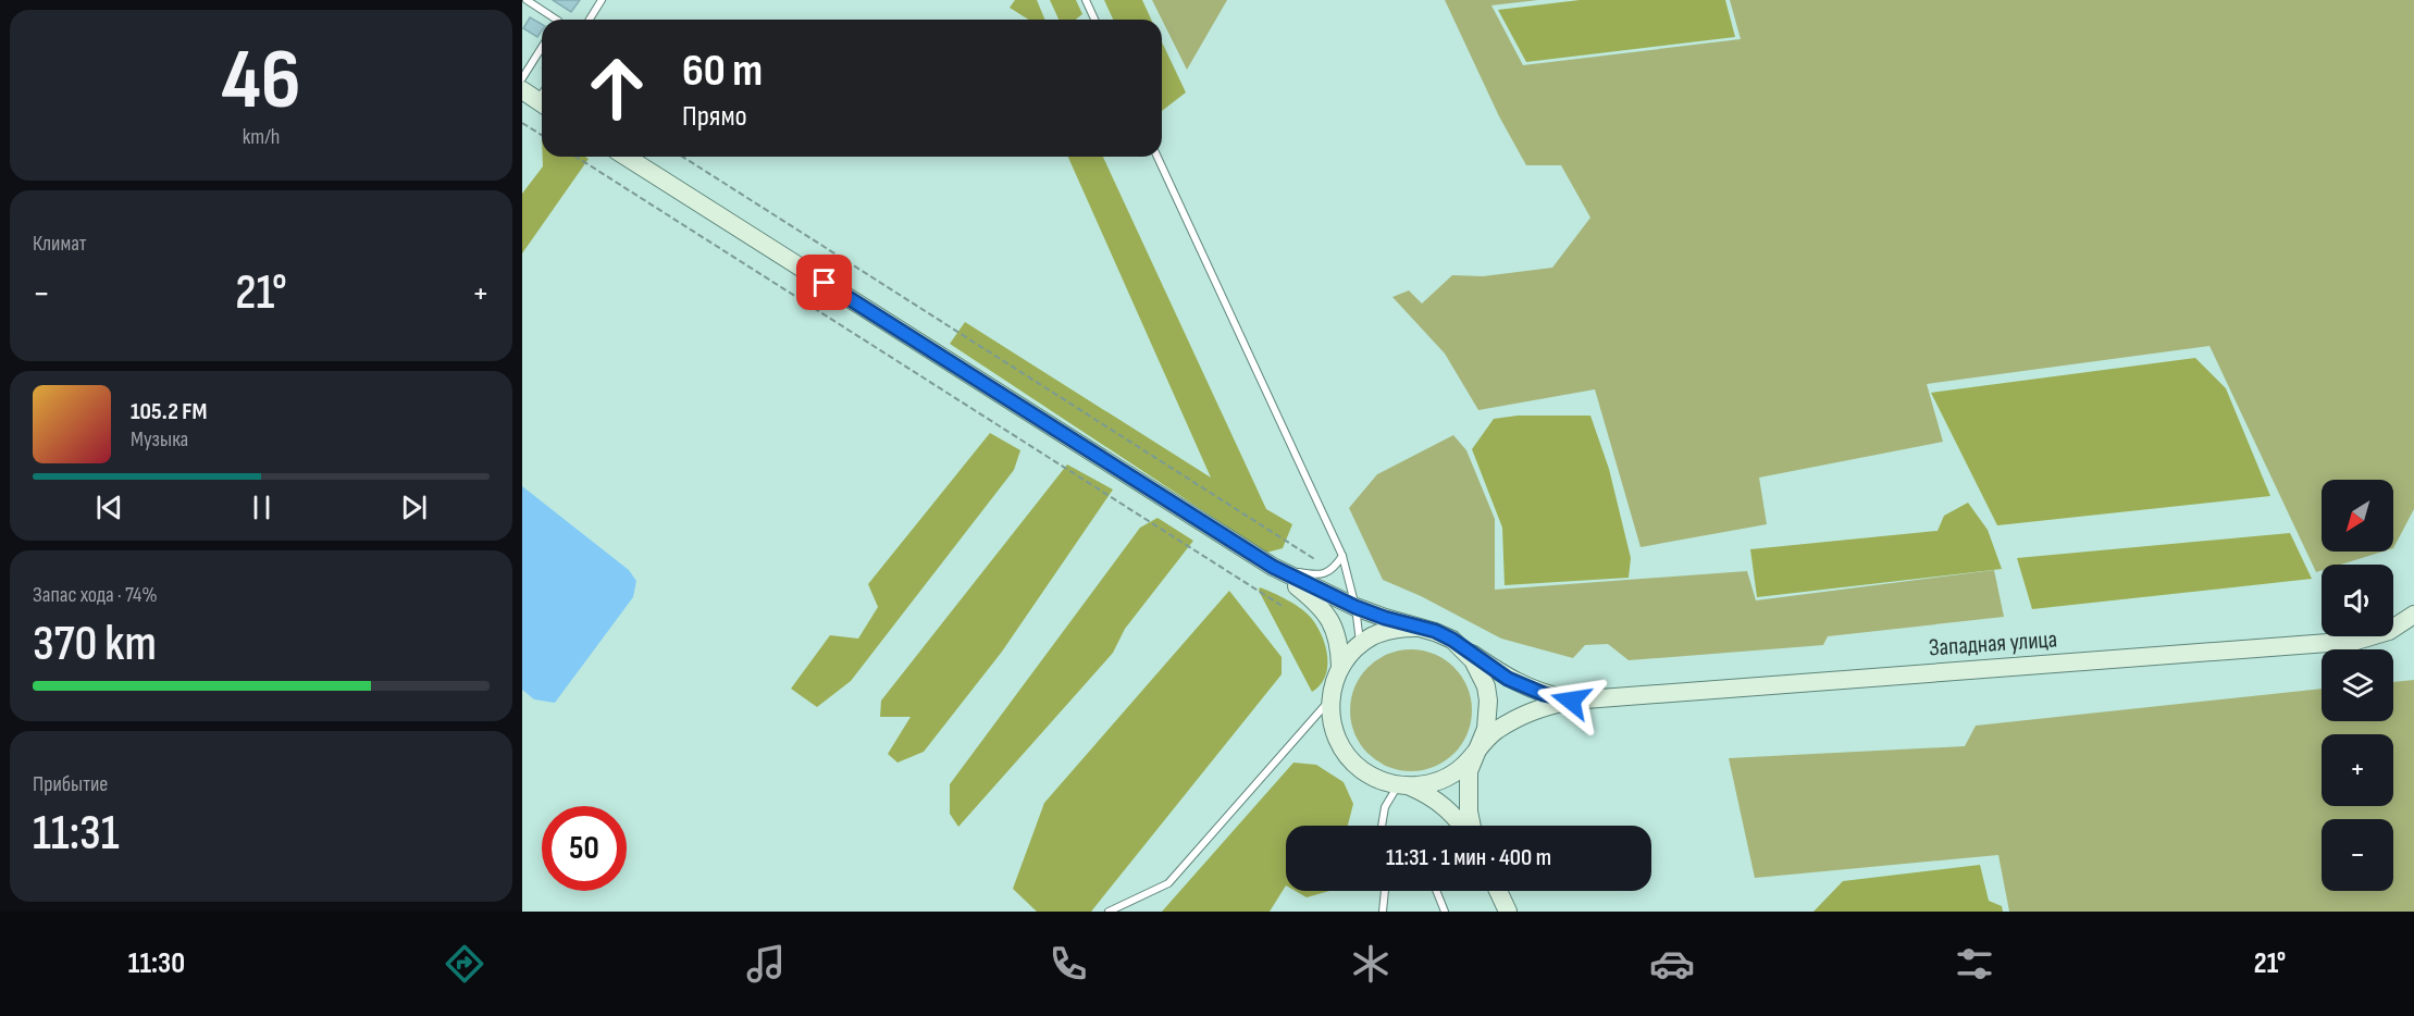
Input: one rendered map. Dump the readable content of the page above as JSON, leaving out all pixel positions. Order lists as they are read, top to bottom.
{
  "streets": {
    "main road": ["Западная улица"]
  },
  "north": "bottom left",
  "page": {
    "tile": [
      ["46", "km/h"],
      "Климат",
      ["Запас хода · 74%", "370 km"],
      ["Прибытие", "11:31"]
    ],
    "turn": ["60 m", "Прямо"],
    "heat": ["−", "21°", "+"],
    "song": ["105.2 FM", "Музыка"],
    "map_buttons": ["+", "−"],
    "limit": "50",
    "trip": "11:31 · 1 мин · 400 m",
    "tabs": ["11:30", "21°"]
  }
}
